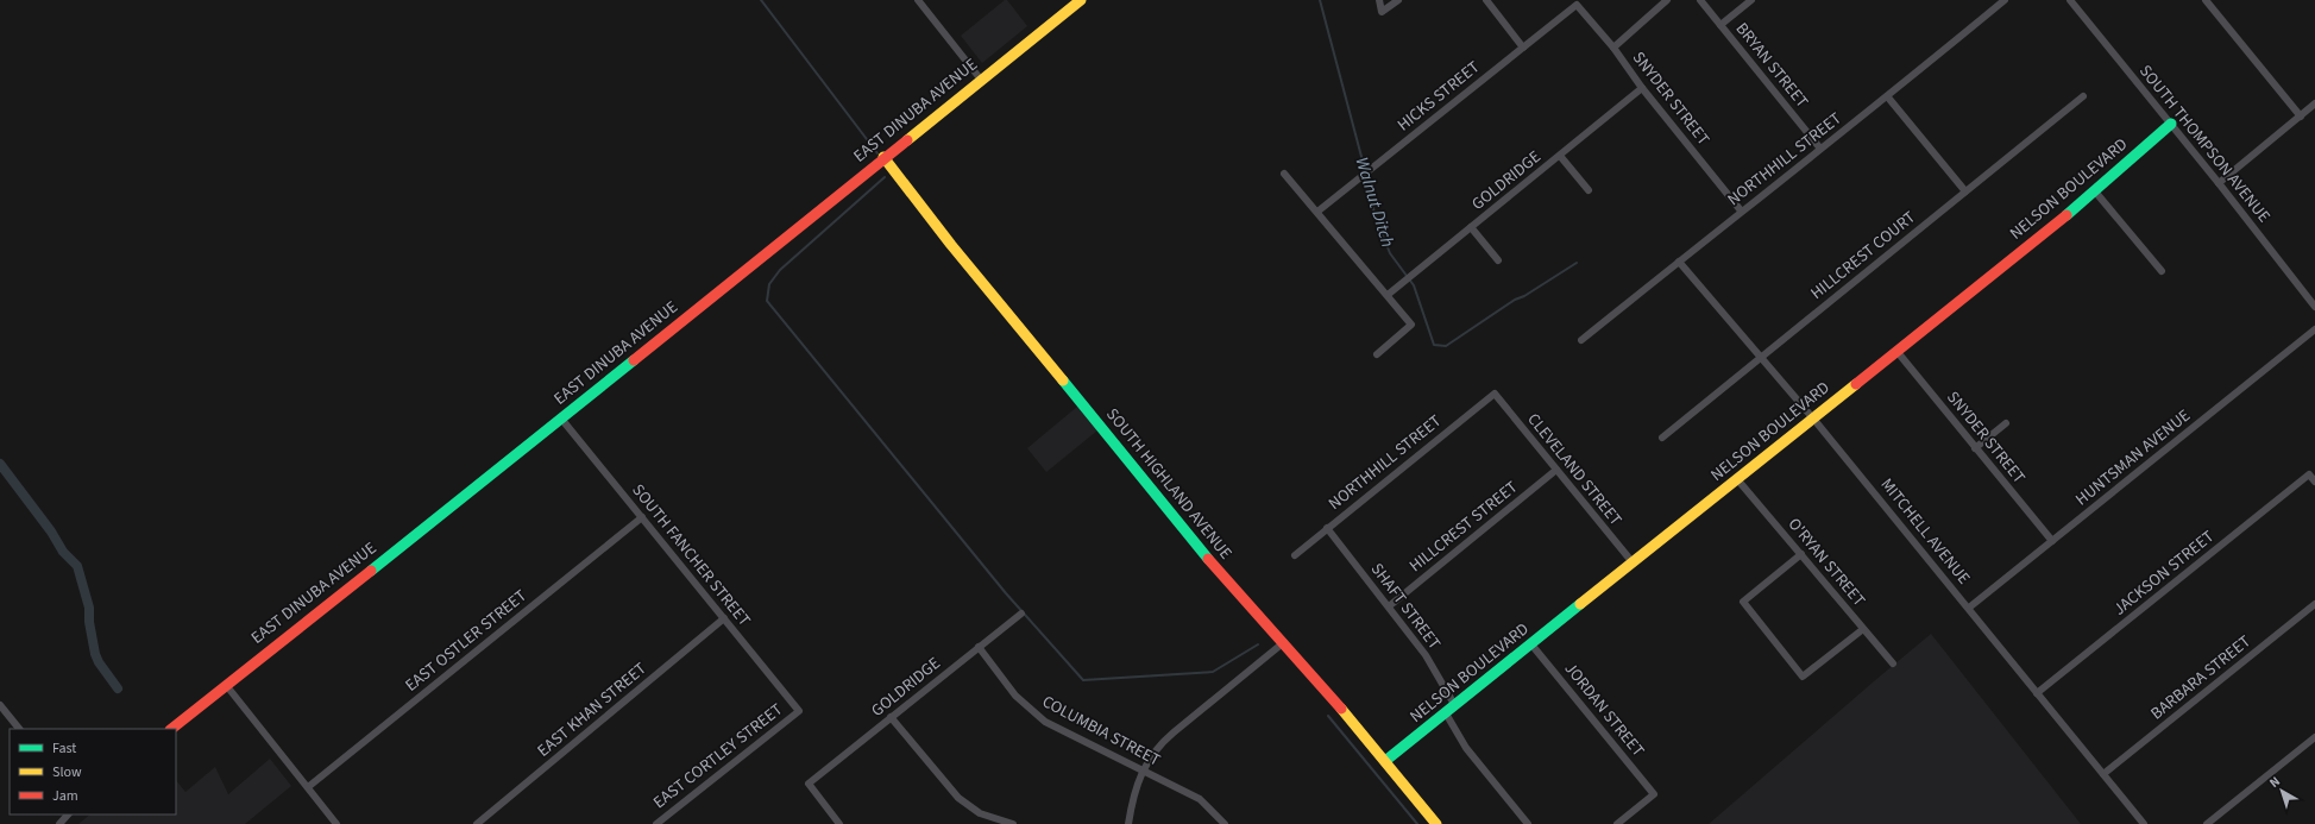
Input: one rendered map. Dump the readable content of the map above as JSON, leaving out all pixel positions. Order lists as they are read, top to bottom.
{
  "streets": {
    "street": [
      "BRYAN STREET",
      "HICKS STREET",
      "SNYDER STREET",
      "EAST DINUBA AVENUE",
      "SOUTH THOMPSON AVENUE",
      "NORTHHILL STREET",
      "GOLDRIDGE",
      "NELSON BOULEVARD",
      "HILLCREST COURT",
      "HUNTSMAN AVENUE",
      "CLEVELAND STREET",
      "SOUTH HIGHLAND AVENUE",
      "HILLCREST STREET",
      "MITCHELL AVENUE",
      "SOUTH FANCHER STREET",
      "O'RYAN STREET",
      "JACKSON STREET",
      "SHAFT STREET",
      "EAST OSTLER STREET",
      "BARBARA STREET",
      "EAST KHAN STREET",
      "JORDAN STREET",
      "COLUMBIA STREET",
      "EAST CORTLEY STREET"
    ]
  },
  "crossings": [
    ["BRYAN STREET", "NORTHHILL STREET"],
    ["HICKS STREET", "SNYDER STREET"],
    ["SNYDER STREET", "NORTHHILL STREET"],
    ["SNYDER STREET", "GOLDRIDGE"],
    ["SNYDER STREET", "NELSON BOULEVARD"],
    ["SNYDER STREET", "HUNTSMAN AVENUE"],
    ["EAST DINUBA AVENUE", "SOUTH HIGHLAND AVENUE"],
    ["EAST DINUBA AVENUE", "SOUTH FANCHER STREET"],
    ["SOUTH THOMPSON AVENUE", "NELSON BOULEVARD"],
    ["NORTHHILL STREET", "CLEVELAND STREET"],
    ["NORTHHILL STREET", "MITCHELL AVENUE"],
    ["NORTHHILL STREET", "SHAFT STREET"],
    ["GOLDRIDGE", "COLUMBIA STREET"],
    ["NELSON BOULEVARD", "CLEVELAND STREET"],
    ["NELSON BOULEVARD", "SOUTH HIGHLAND AVENUE"],
    ["NELSON BOULEVARD", "MITCHELL AVENUE"],
    ["NELSON BOULEVARD", "O'RYAN STREET"],
    ["NELSON BOULEVARD", "SHAFT STREET"],
    ["NELSON BOULEVARD", "JORDAN STREET"],
    ["HILLCREST COURT", "MITCHELL AVENUE"],
    ["HUNTSMAN AVENUE", "MITCHELL AVENUE"],
    ["CLEVELAND STREET", "HILLCREST STREET"],
    ["HILLCREST STREET", "SHAFT STREET"],
    ["MITCHELL AVENUE", "JACKSON STREET"],
    ["MITCHELL AVENUE", "BARBARA STREET"],
    ["SOUTH FANCHER STREET", "EAST OSTLER STREET"],
    ["SOUTH FANCHER STREET", "EAST KHAN STREET"],
    ["SOUTH FANCHER STREET", "EAST CORTLEY STREET"]
  ],
  "water": ["Walnut Ditch"],
  "legend": ["Fast", "Slow", "Jam"],
  "north": "top left"
}
